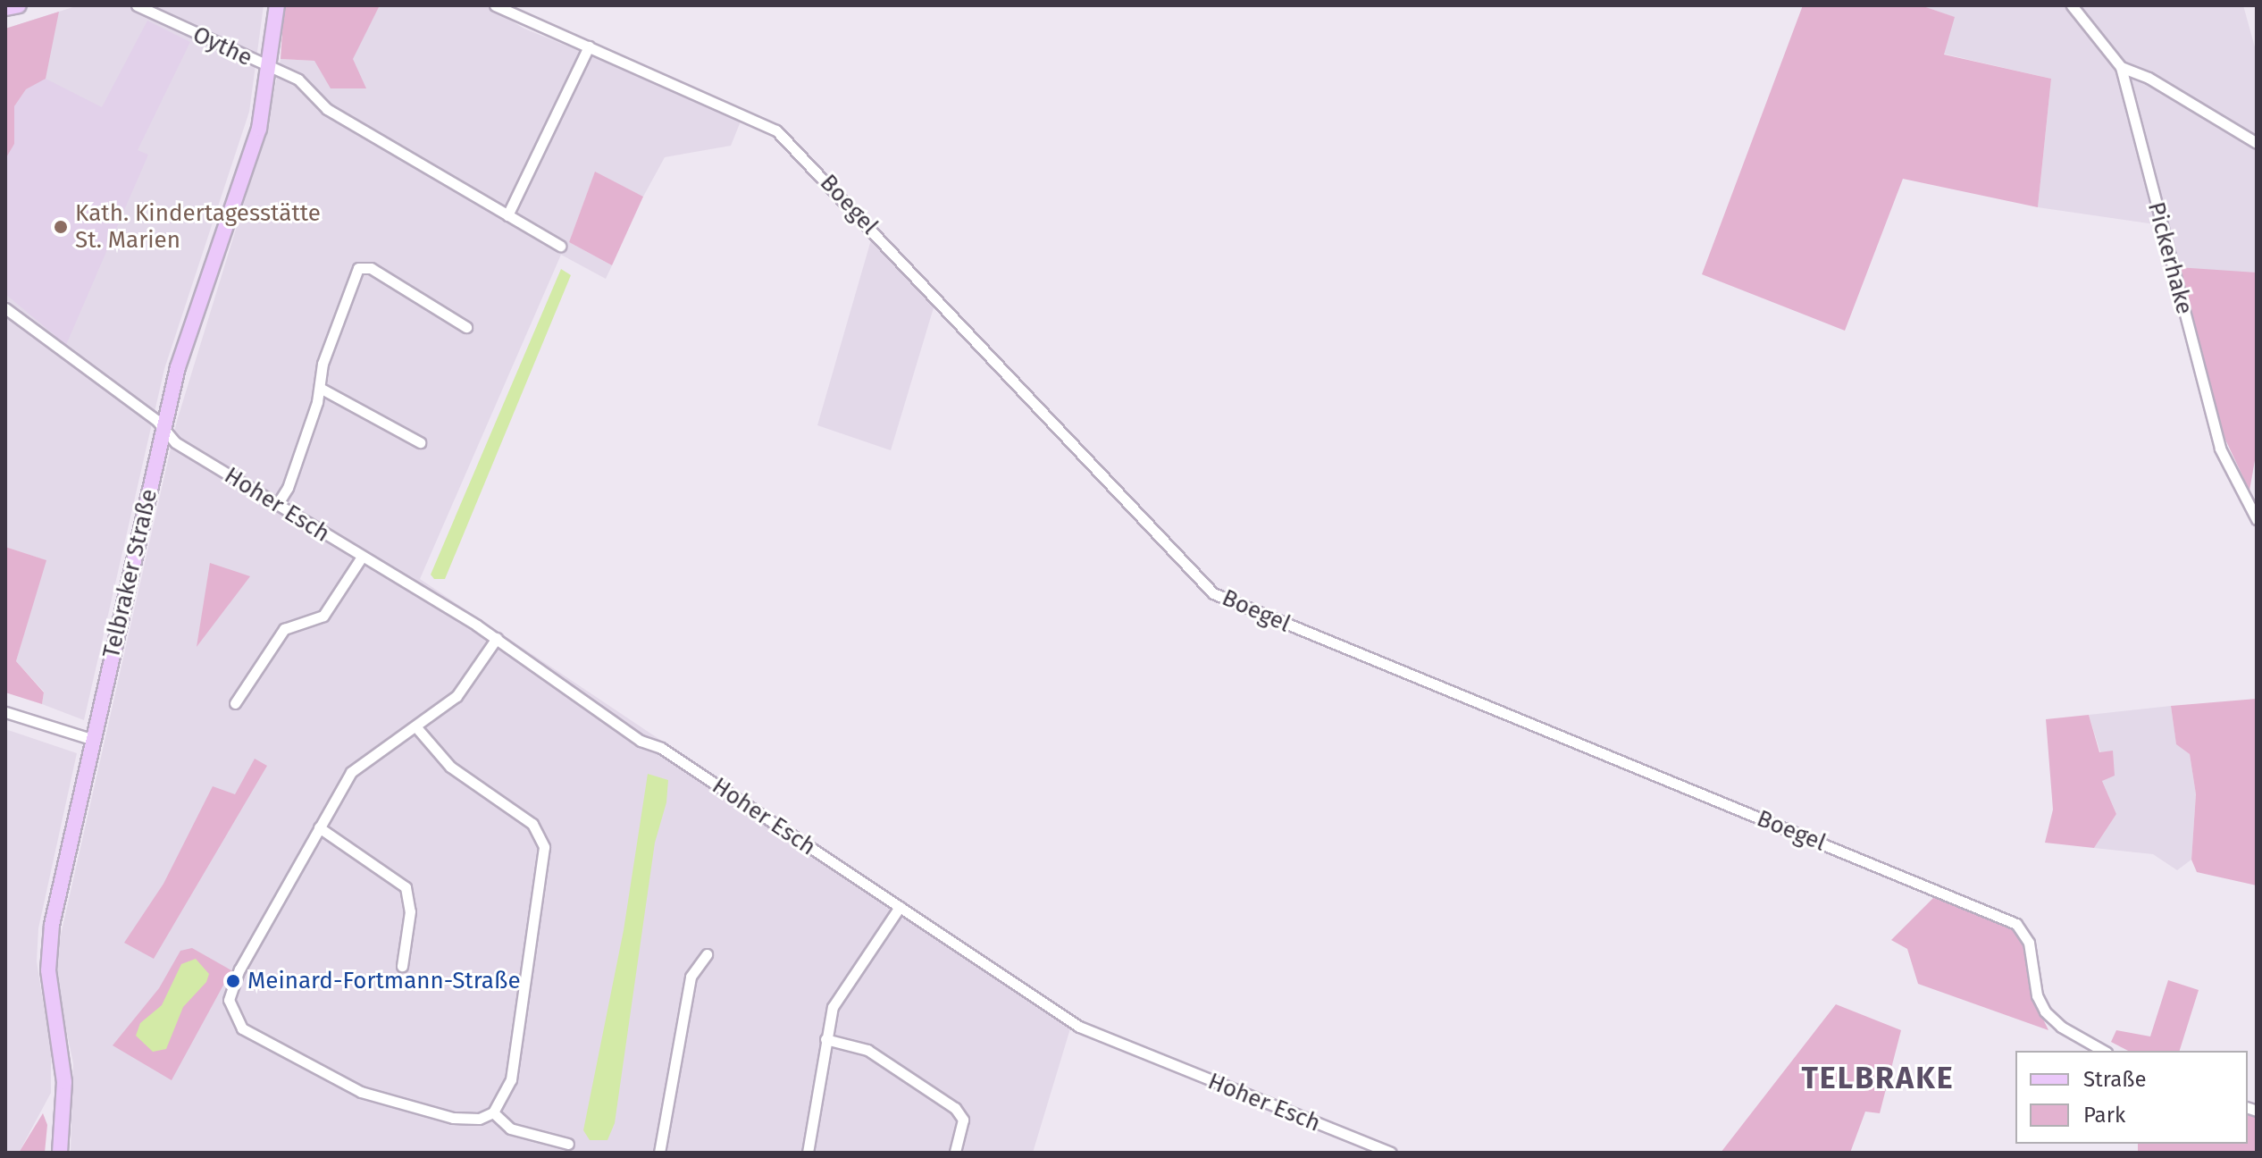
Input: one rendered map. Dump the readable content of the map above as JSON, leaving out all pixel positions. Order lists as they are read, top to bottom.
{
  "streets": {
    "street": [
      "Oythe",
      "Boegel",
      "Pickerhake",
      "Hoher Esch",
      "Telbraker Straße"
    ]
  },
  "crossings": [
    ["Oythe", "Telbraker Straße"],
    ["Hoher Esch", "Telbraker Straße"]
  ],
  "districts": ["TELBRAKE"],
  "places": ["Kath. Kindertagesstätte St. Marien", "Meinard-Fortmann-Straße"],
  "legend": ["Straße", "Park"]
}
